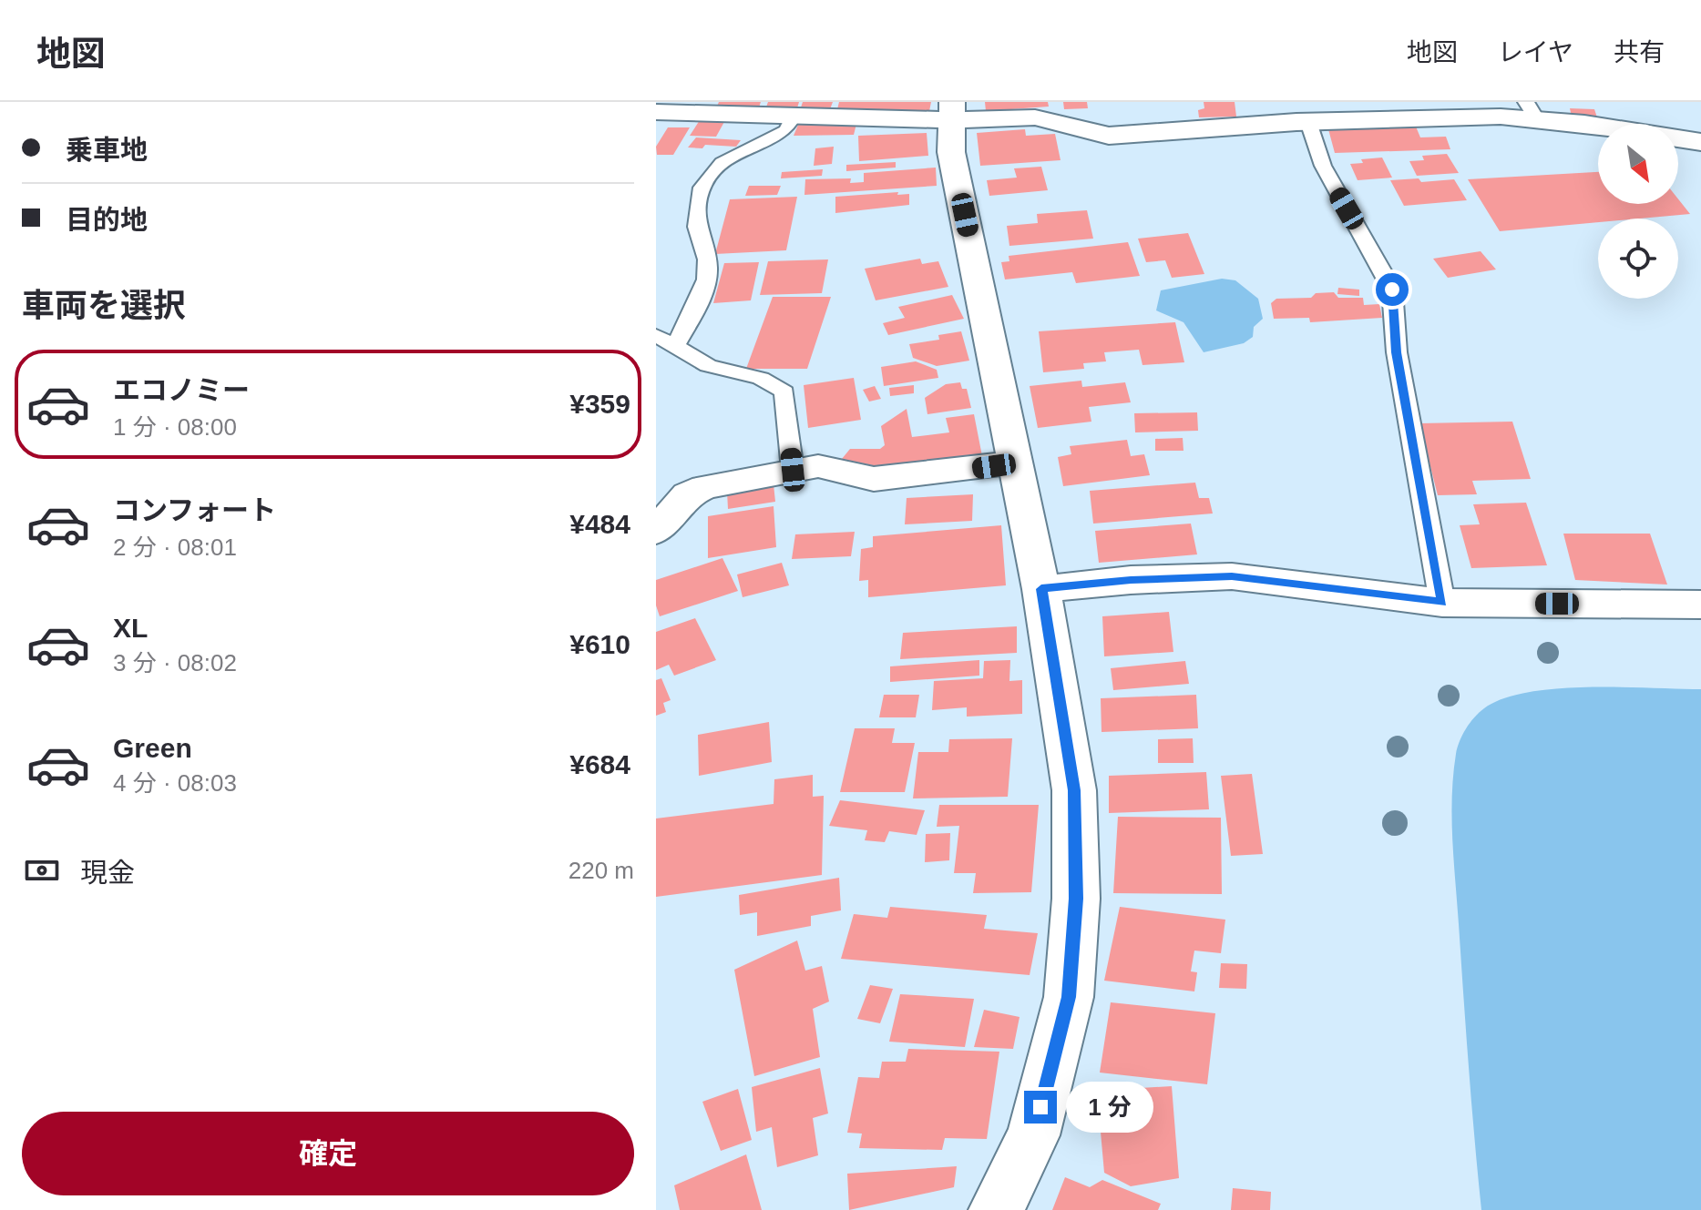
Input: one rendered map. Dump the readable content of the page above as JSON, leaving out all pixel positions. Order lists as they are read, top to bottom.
{
  "north": "bottom right",
  "page": {
    "header": "地図",
    "nav": ["地図", "レイヤ", "共有"],
    "banner": ["乗車地", "目的地"],
    "heading": "車両を選択",
    "list": [
      {
        "name": "エコノミー",
        "note": "1 分 · 08:00",
        "value": "¥359"
      },
      {
        "name": "コンフォート",
        "note": "2 分 · 08:01",
        "value": "¥484"
      },
      {
        "name": "XL",
        "note": "3 分 · 08:02",
        "value": "¥610"
      },
      {
        "name": "Green",
        "note": "4 分 · 08:03",
        "value": "¥684"
      }
    ],
    "pay": ["現金", "220 m"],
    "bubble": "1 分",
    "buttons": "確定"
  }
}
